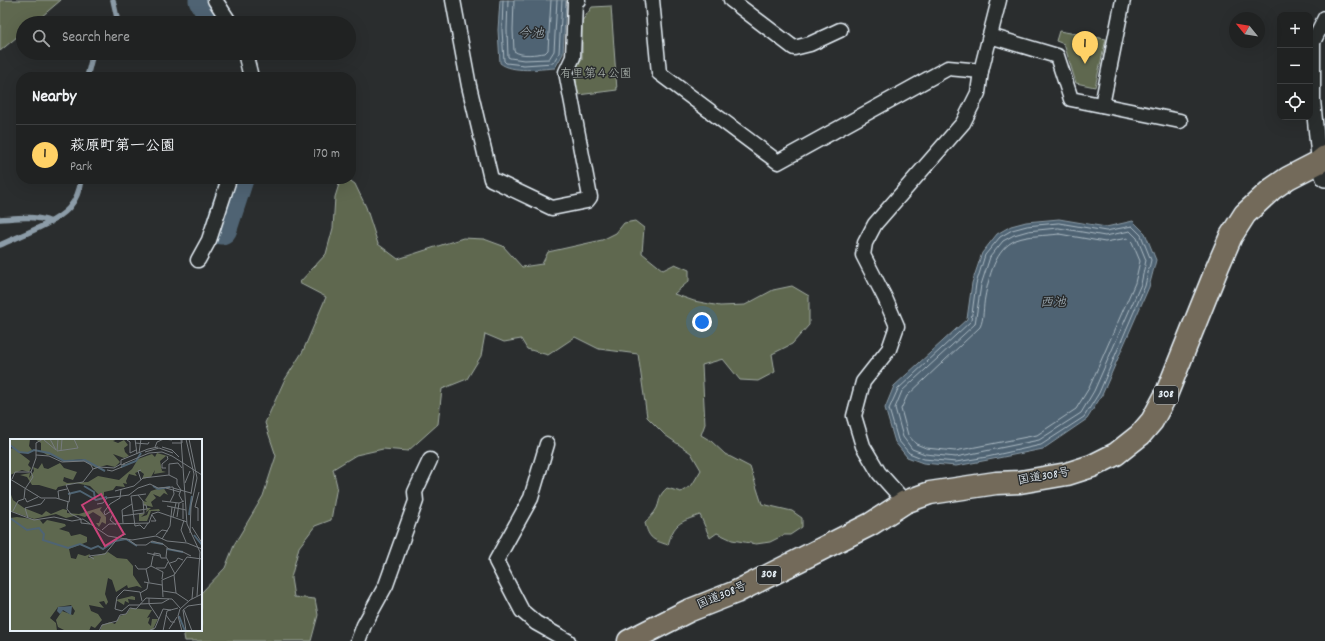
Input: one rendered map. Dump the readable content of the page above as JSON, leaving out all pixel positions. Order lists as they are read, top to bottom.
{
  "streets": {
    "highway": ["308", "国道308号"]
  },
  "water": ["今池", "西池"],
  "parks": ["有里第４公園"],
  "north": "top left",
  "page": {
    "map_buttons": ["+", "−"],
    "search": "Search here",
    "pins": "1",
    "heading": "Nearby",
    "list": [
      {
        "mark": "1",
        "name": "萩原町第一公園",
        "note": "Park",
        "value": "170 m"
      }
    ]
  }
}
